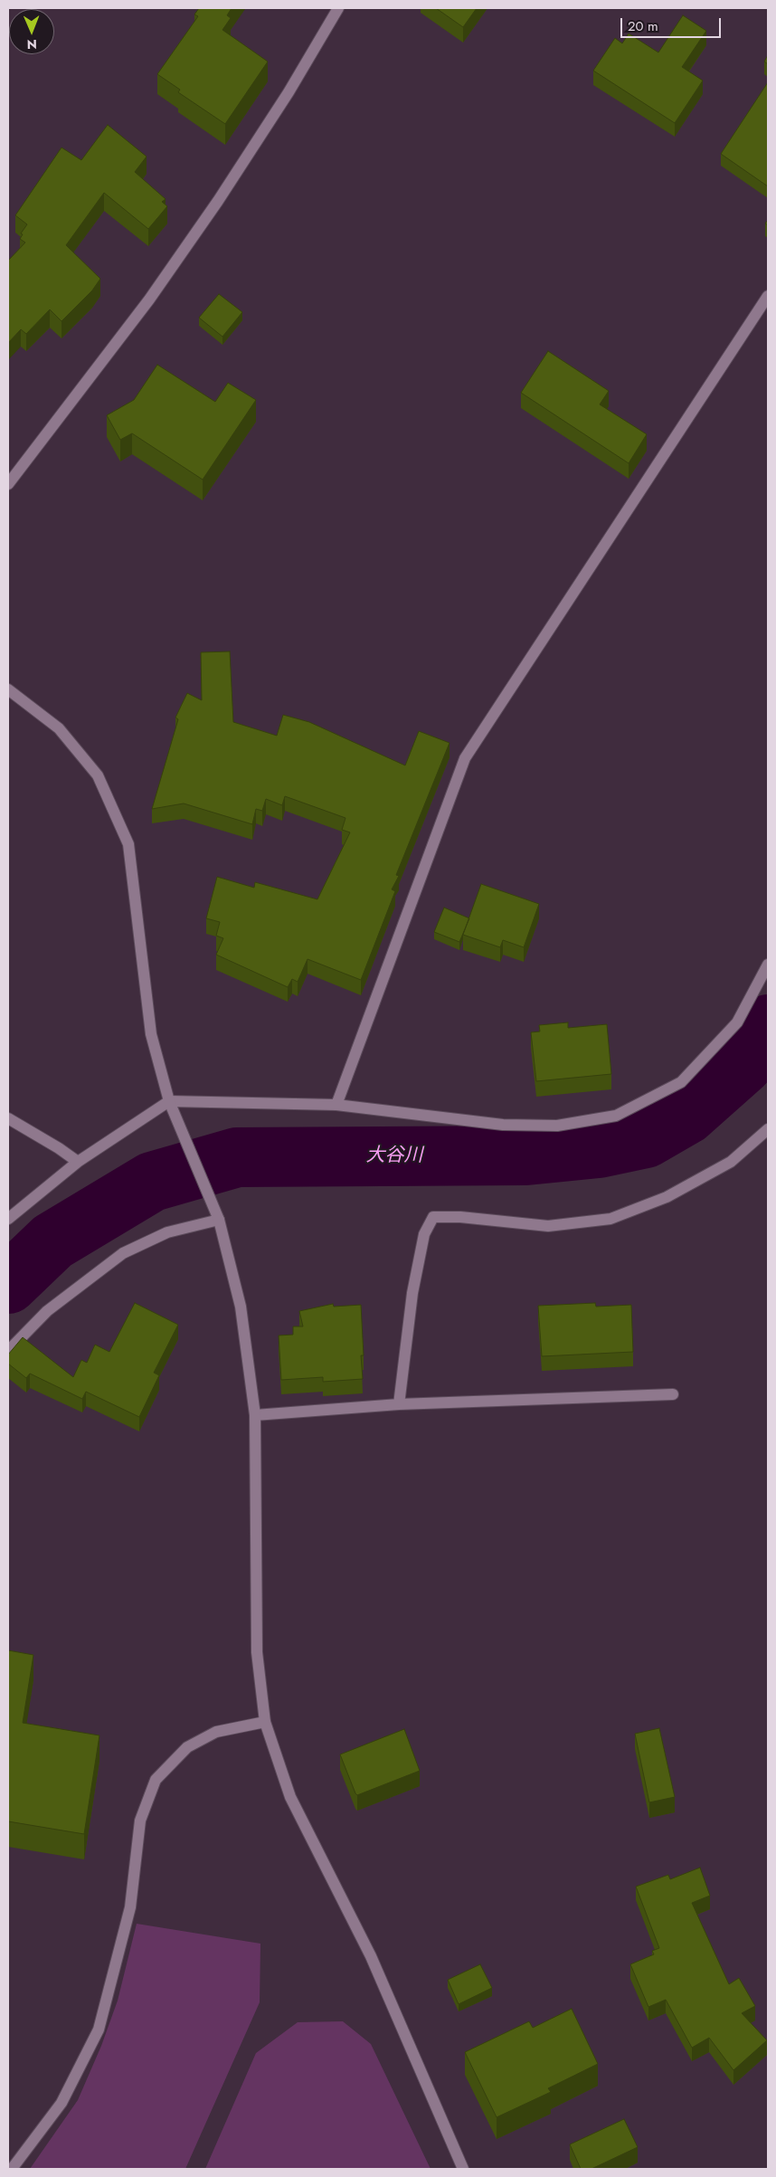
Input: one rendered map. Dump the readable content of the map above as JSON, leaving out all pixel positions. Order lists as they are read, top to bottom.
{
  "water": ["大谷川"],
  "scale_bar": "20 m",
  "north": "bottom"
}
